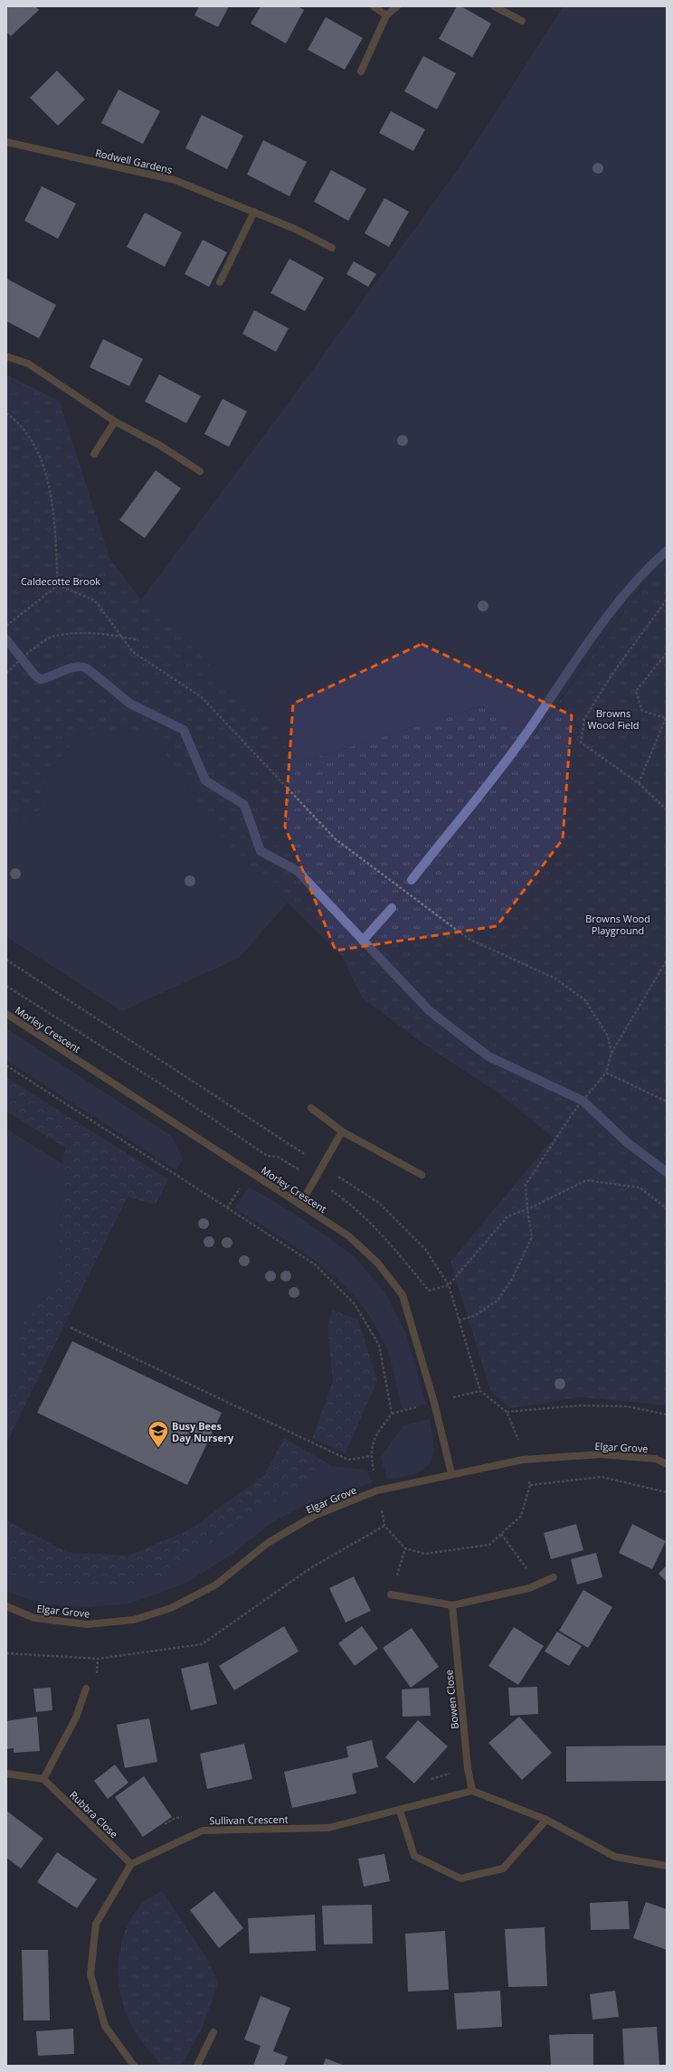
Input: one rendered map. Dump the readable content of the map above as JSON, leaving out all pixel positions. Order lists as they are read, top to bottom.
{
  "streets": {
    "street": [
      "Rodwell Gardens",
      "Morley Crescent",
      "Elgar Grove",
      "Bowen Close",
      "Rubbra Close",
      "Sullivan Crescent"
    ]
  },
  "crossings": [
    ["Morley Crescent", "Elgar Grove"],
    ["Bowen Close", "Sullivan Crescent"],
    ["Rubbra Close", "Sullivan Crescent"]
  ],
  "parks": ["Caldecotte Brook", "Browns Wood Field", "Browns Wood Playground"],
  "places": {
    "school or university": ["Busy Bees Day Nursery"]
  }
}
